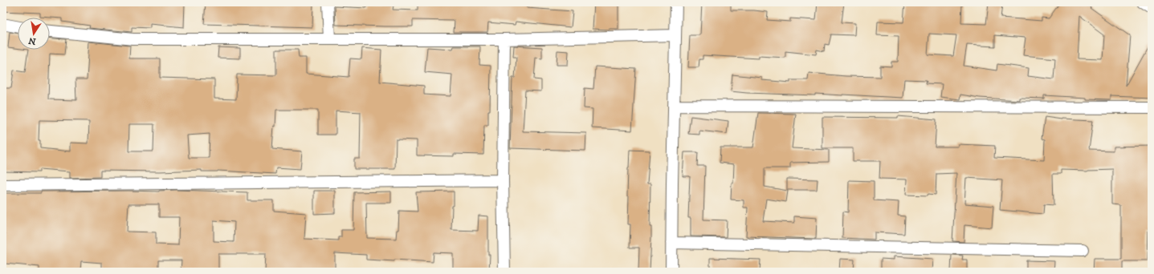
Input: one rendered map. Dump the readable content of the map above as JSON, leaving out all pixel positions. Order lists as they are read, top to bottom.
{
  "north": "bottom"
}
